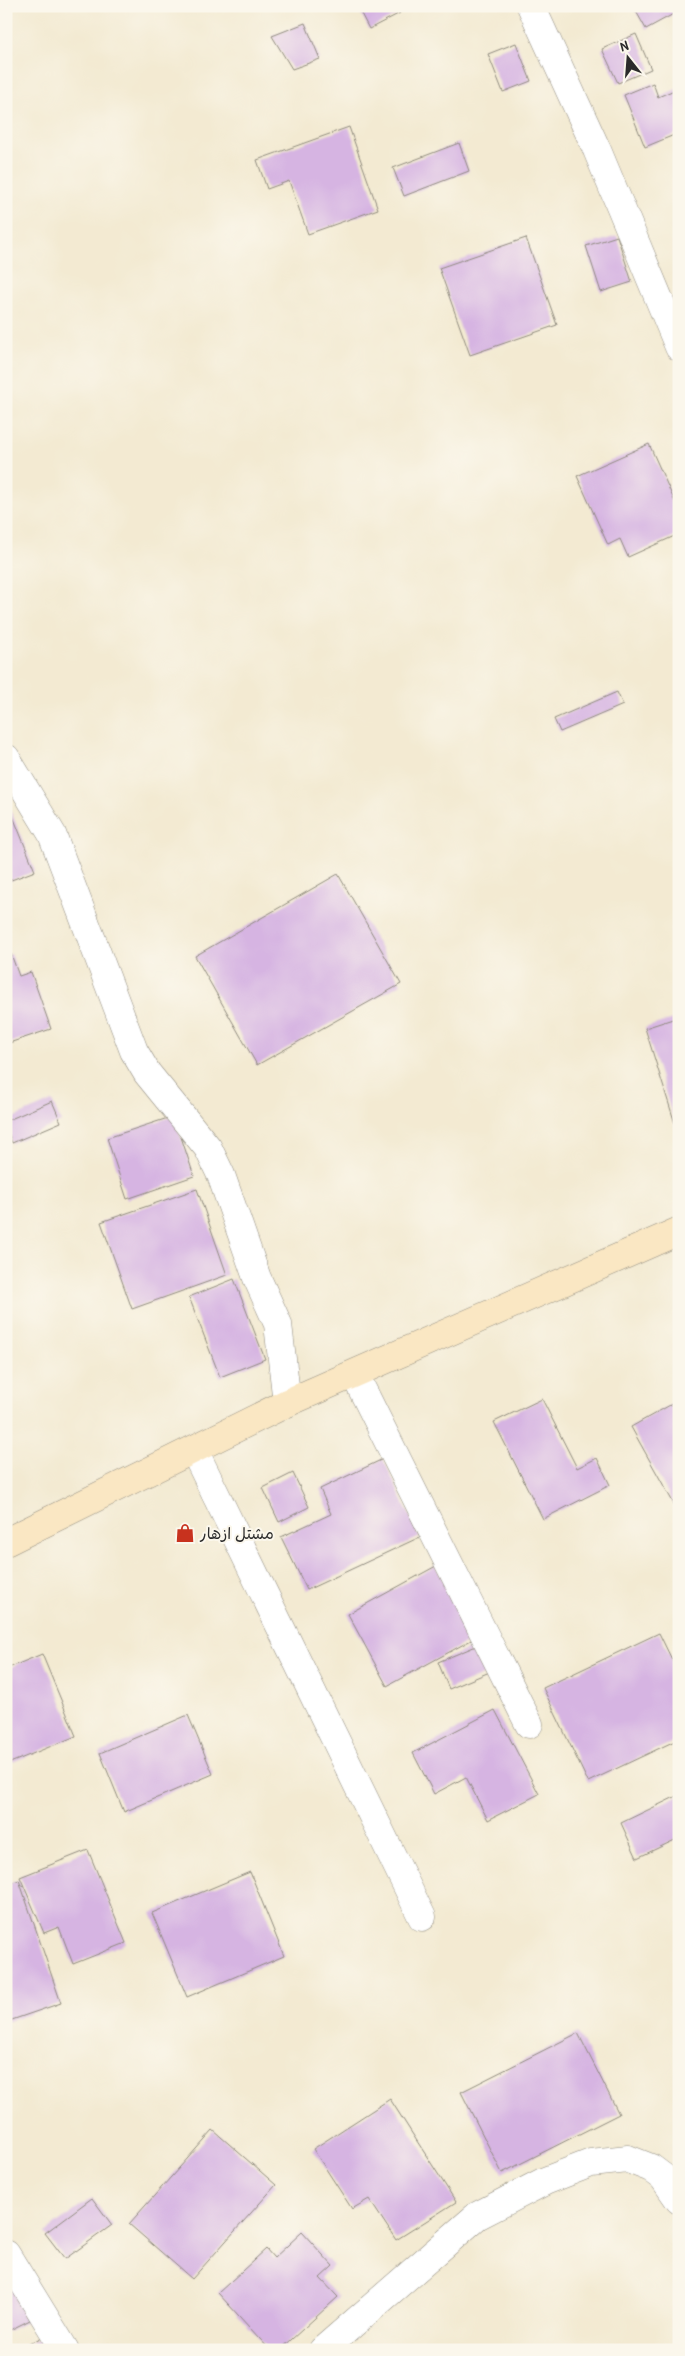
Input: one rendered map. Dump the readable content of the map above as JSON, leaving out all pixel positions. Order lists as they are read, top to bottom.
{
  "places": {
    "shop": ["مشتل ازهار"]
  },
  "north": "top"
}
